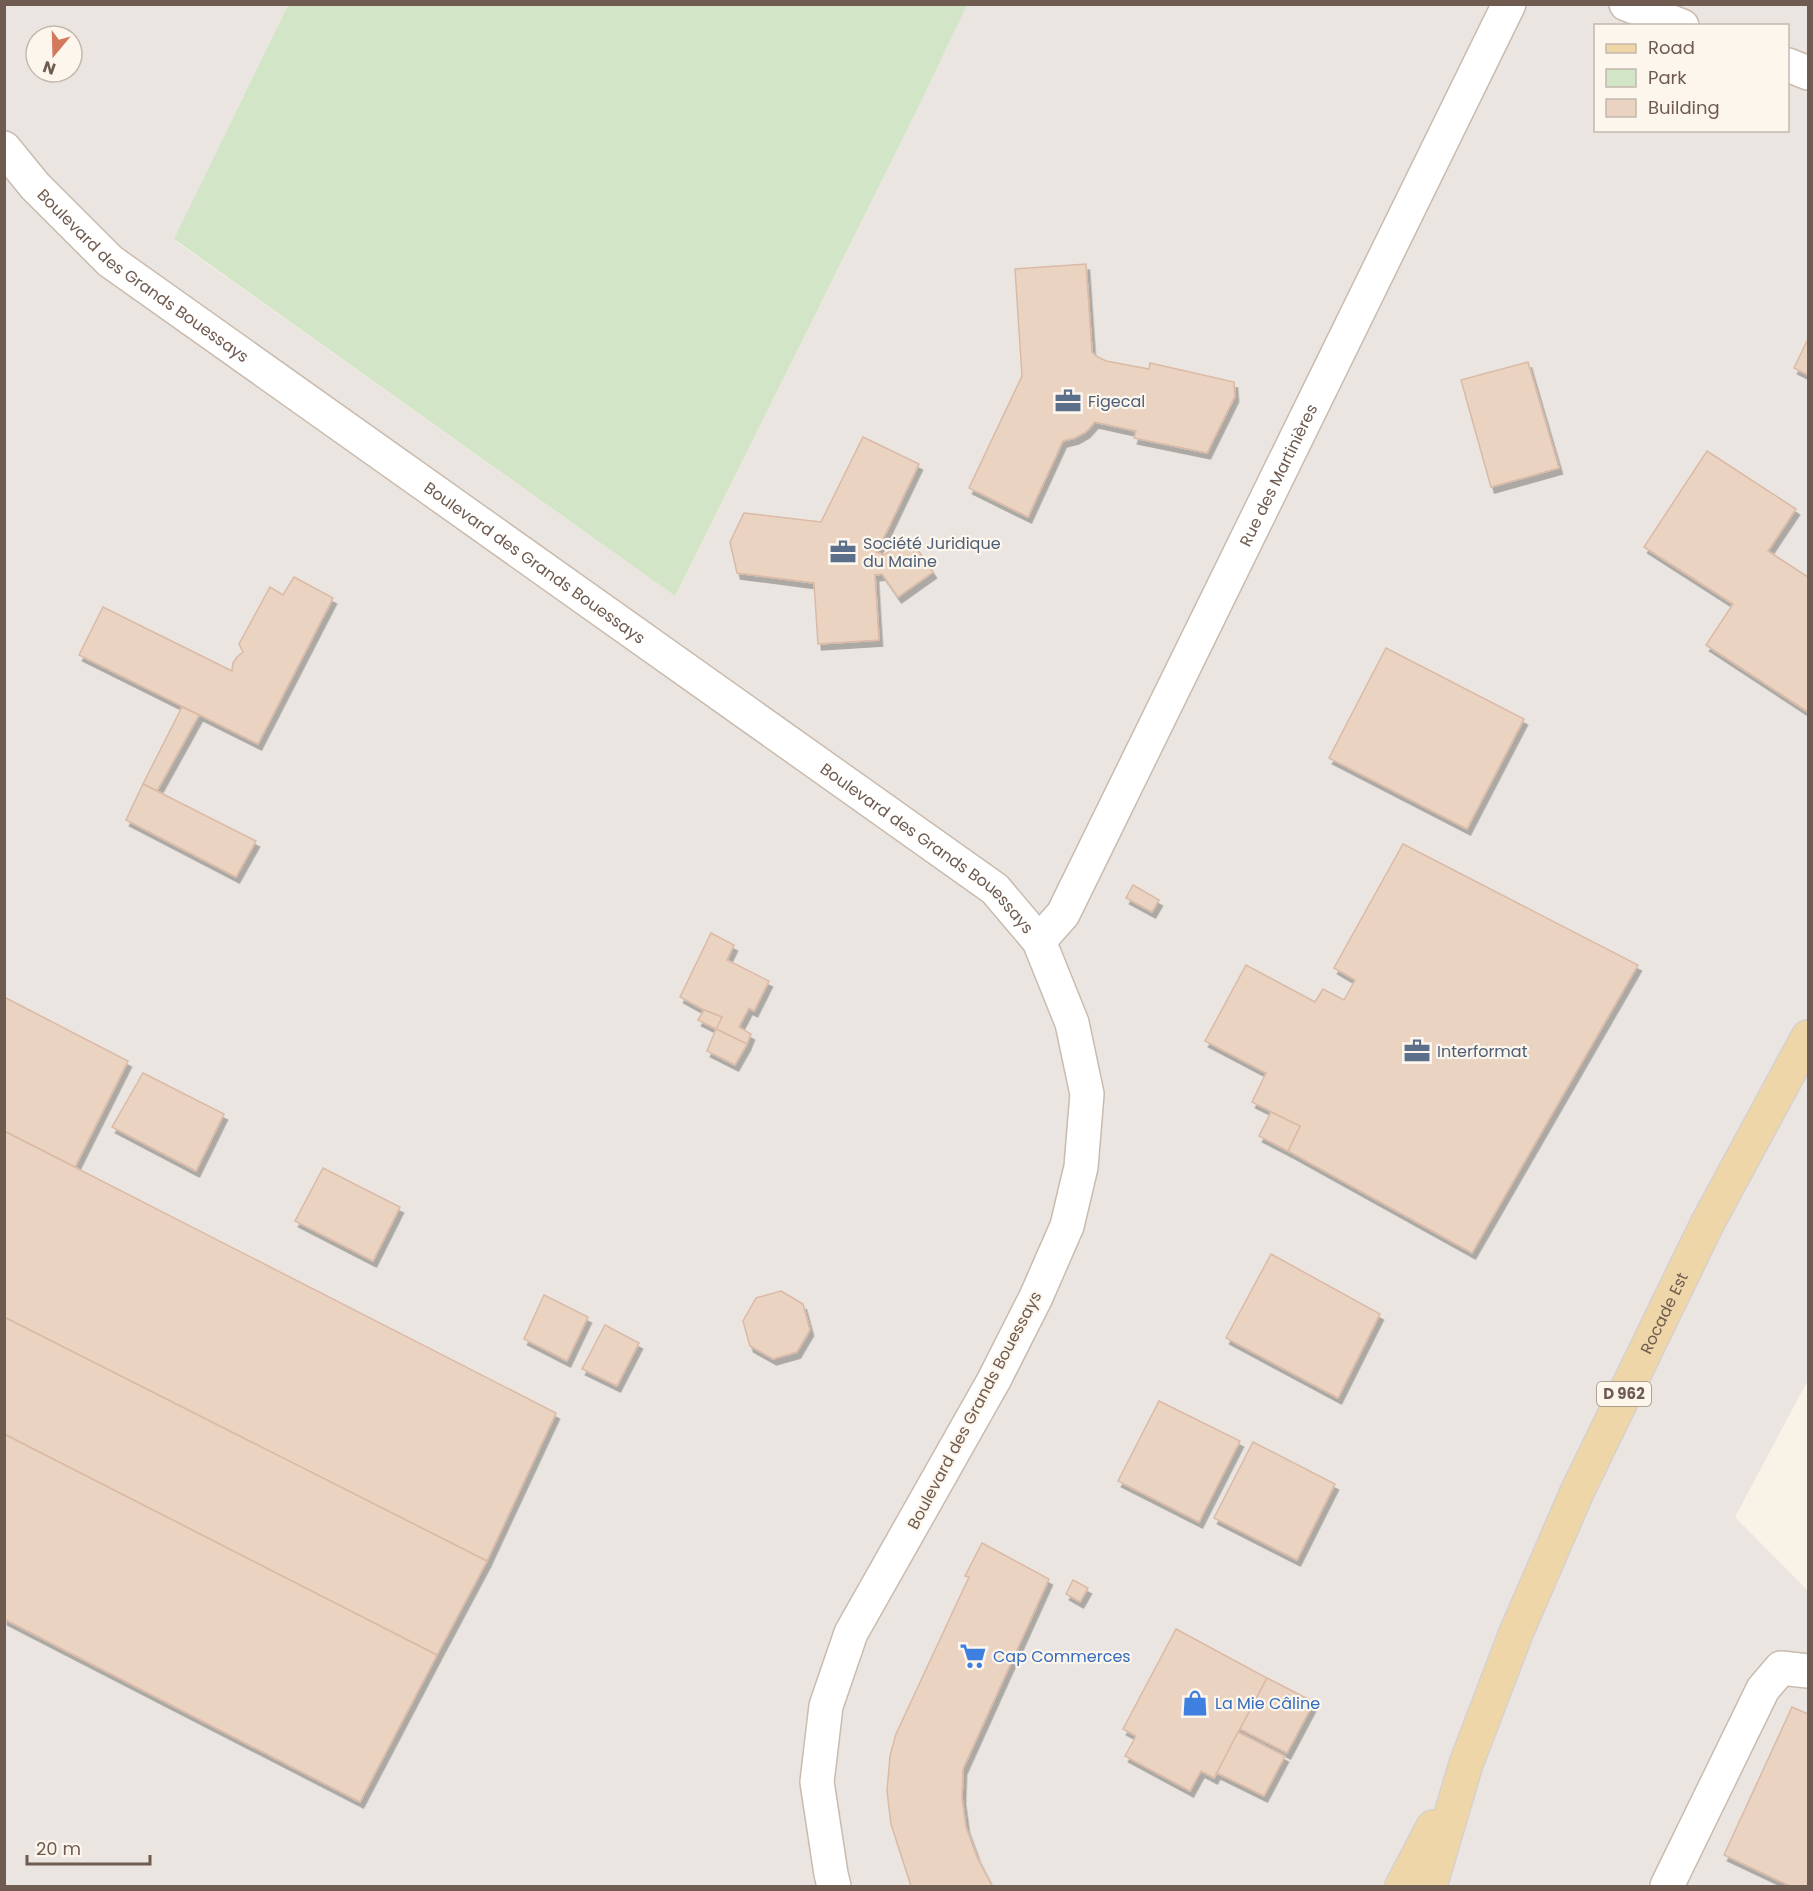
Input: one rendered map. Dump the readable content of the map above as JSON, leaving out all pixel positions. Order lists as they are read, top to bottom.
{
  "streets": {
    "main road": ["Rocade Est", "D 962"],
    "street": ["Boulevard des Grands Bouessays", "Rue des Martinières"]
  },
  "crossings": [
    ["Boulevard des Grands Bouessays", "Rue des Martinières"],
    ["Rocade Est", "D 962"]
  ],
  "places": {
    "office": ["Figecal", "Société Juridique du Maine", "Interformat"],
    "supermarket": ["Cap Commerces"],
    "shop": ["La Mie Câline"]
  },
  "legend": ["Road", "Park", "Building"],
  "scale_bar": "20 m",
  "north": "bottom"
}
